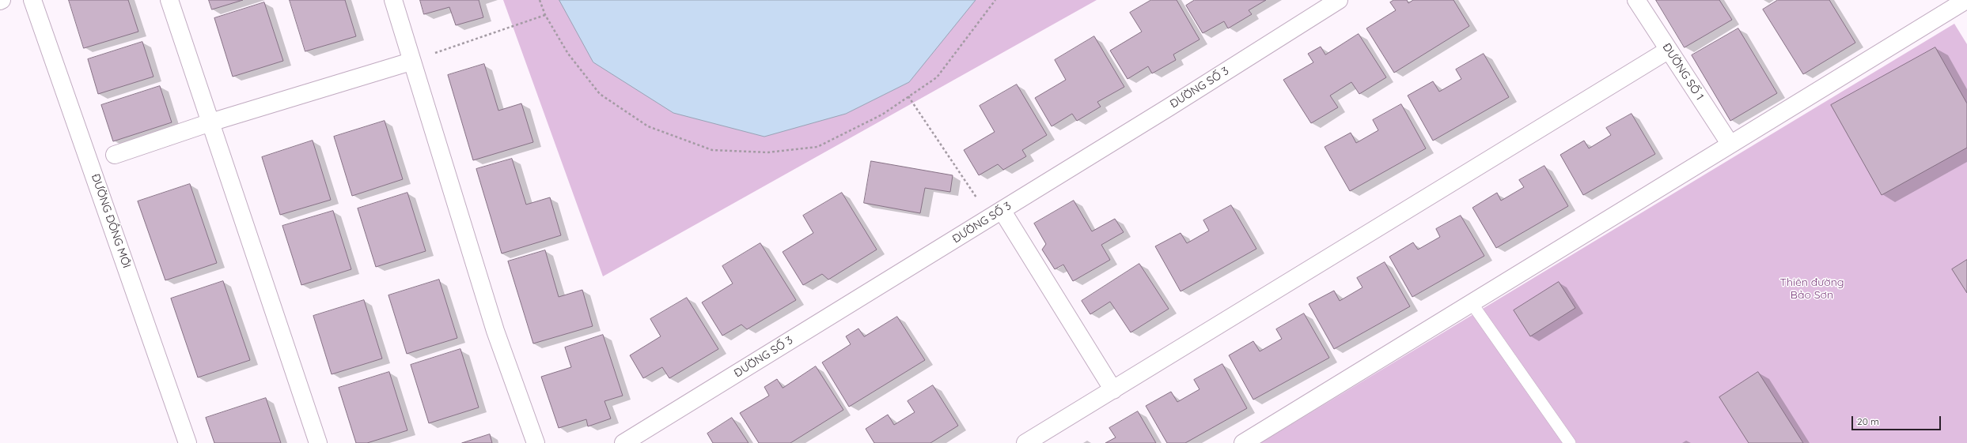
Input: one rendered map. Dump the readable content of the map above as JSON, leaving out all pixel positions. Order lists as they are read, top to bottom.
{
  "streets": {
    "street": ["ĐƯỜNG SỐ 1", "ĐƯỜNG SỐ 3", "ĐƯỜNG ĐỒNG MỚI"]
  },
  "parks": ["Thiên đường Bảo Sơn"],
  "scale_bar": "20 m"
}
